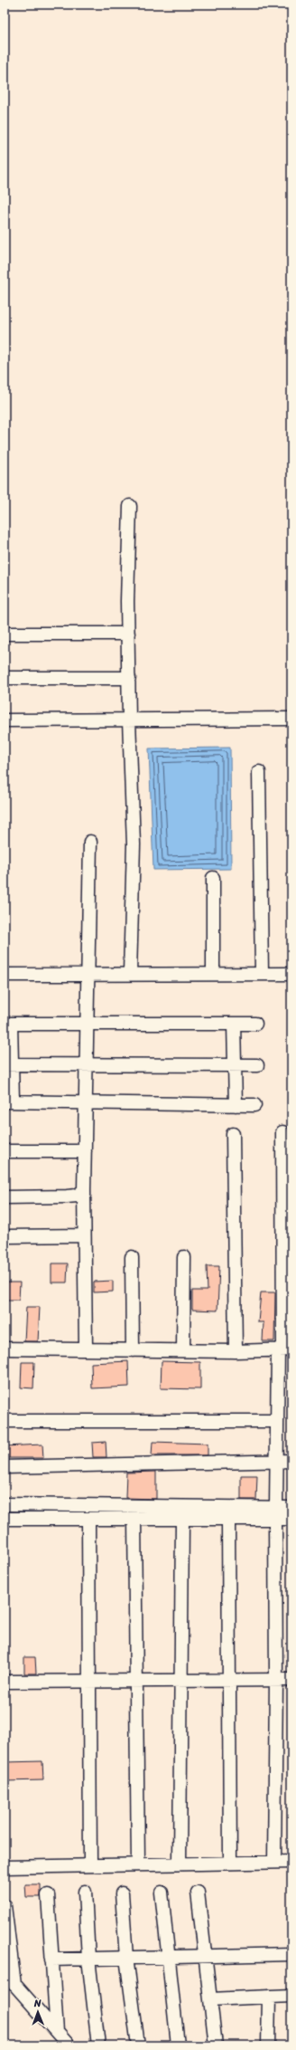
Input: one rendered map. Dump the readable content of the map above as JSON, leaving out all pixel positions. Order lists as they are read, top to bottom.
{
  "north": "top"
}
